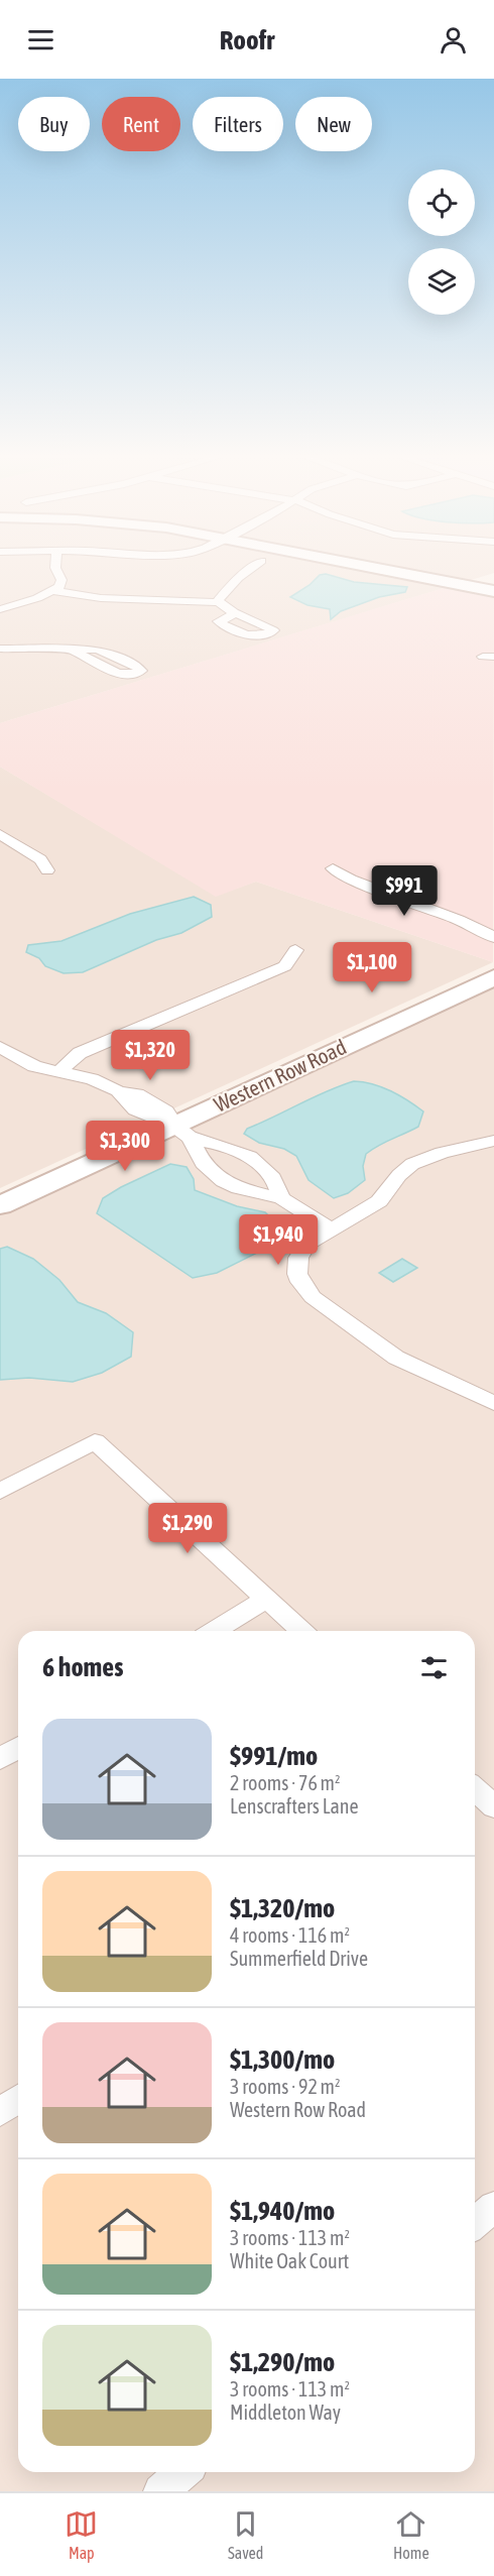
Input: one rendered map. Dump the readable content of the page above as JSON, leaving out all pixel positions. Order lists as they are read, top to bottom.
{
  "streets": {
    "main road": ["Western Row Road"]
  },
  "page": {
    "header": "Roofr",
    "chip": [
      "Buy",
      "Rent",
      "Filters",
      "New"
    ],
    "price": [
      "$991",
      "$1,100",
      "$1,320",
      "$1,300",
      "$1,940",
      "$1,290"
    ],
    "heading": "6 homes",
    "list": [
      {
        "name": "$991/mo",
        "note": "2 rooms · 76 m² · Lenscrafters Lane"
      },
      {
        "name": "$1,320/mo",
        "note": "4 rooms · 116 m² · Summerfield Drive"
      },
      {
        "name": "$1,300/mo",
        "note": "3 rooms · 92 m² · Western Row Road"
      },
      {
        "name": "$1,940/mo",
        "note": "3 rooms · 113 m² · White Oak Court"
      },
      {
        "name": "$1,290/mo",
        "note": "3 rooms · 113 m² · Middleton Way"
      }
    ],
    "tabs": ["Map", "Saved", "Home"]
  }
}
